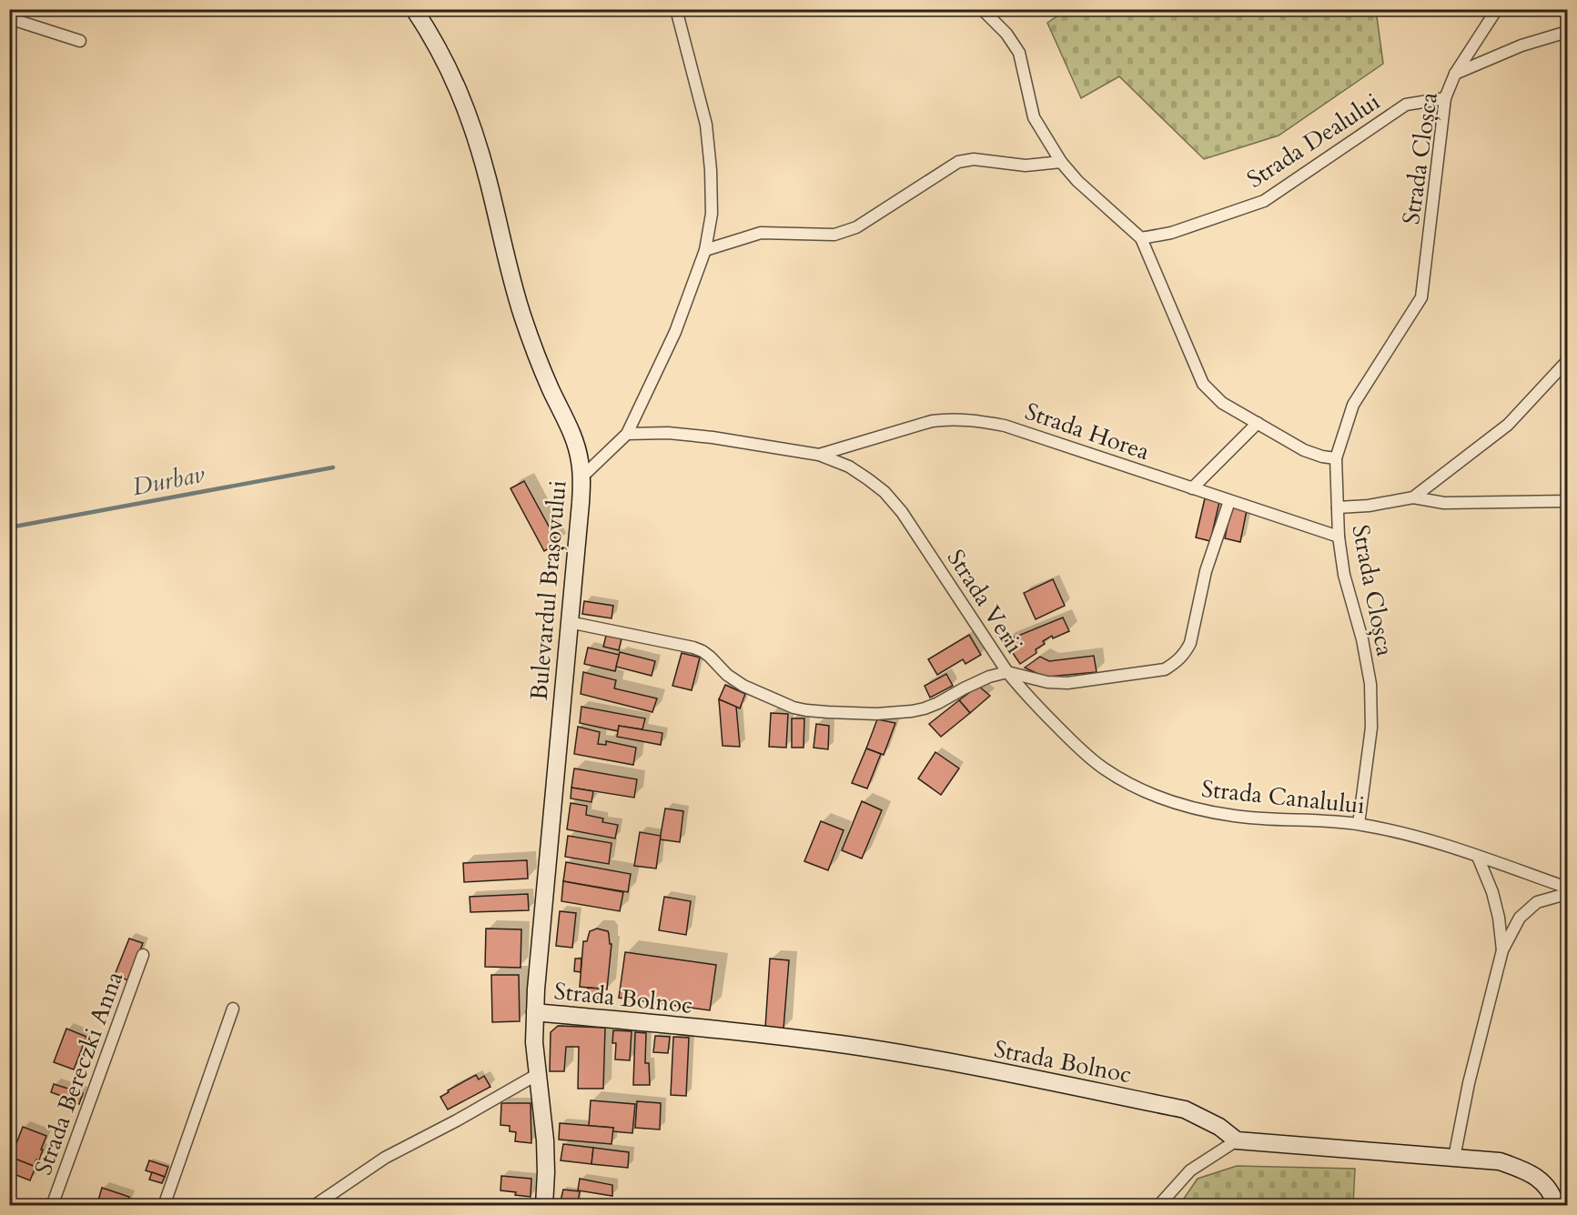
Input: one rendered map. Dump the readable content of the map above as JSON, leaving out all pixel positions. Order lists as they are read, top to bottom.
{
  "streets": {
    "main road": ["Bulevardul Brașovului", "Strada Bolnoc"],
    "street": [
      "Strada Dealului",
      "Strada Cloșca",
      "Strada Horea",
      "Strada Verii",
      "Strada Canalului",
      "Strada Bereczki Anna"
    ]
  },
  "crossings": [
    ["Strada Dealului", "Strada Cloșca"],
    ["Strada Cloșca", "Strada Horea"],
    ["Strada Cloșca", "Strada Canalului"],
    ["Strada Horea", "Strada Verii"],
    ["Bulevardul Brașovului", "Strada Bolnoc"],
    ["Strada Verii", "Strada Canalului"]
  ],
  "water": ["Durbav"]
}
